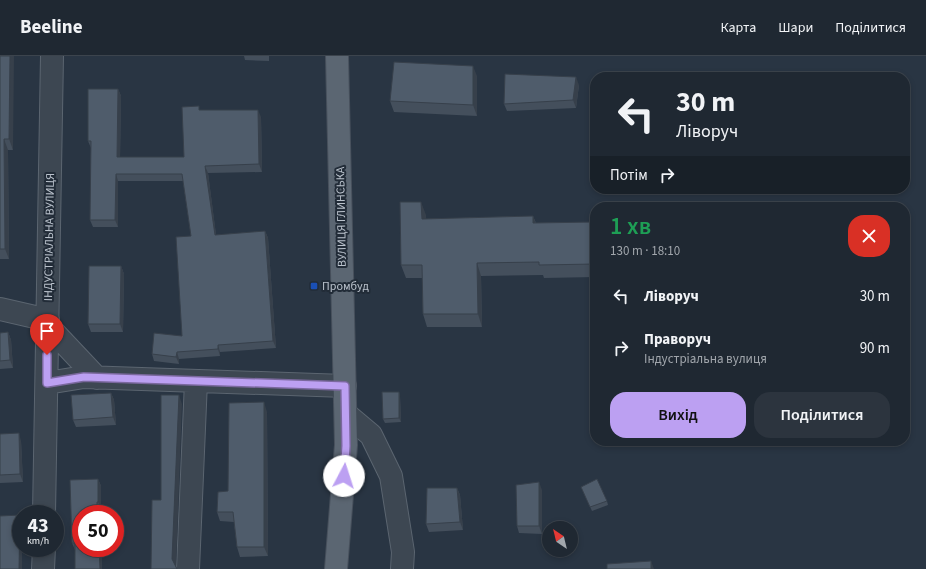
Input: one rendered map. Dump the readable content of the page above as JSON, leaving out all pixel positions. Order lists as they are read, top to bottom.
{
  "streets": {
    "main road": ["ВУЛИЦЯ ГЛИНСЬКА"],
    "street": ["ІНДУСТРІАЛЬНА ВУЛИЦЯ"]
  },
  "places": {
    "transit": ["Промбуд"]
  },
  "north": "top left",
  "page": {
    "header": "Beeline",
    "nav": ["Карта", "Шари", "Поділитися"],
    "turn": ["30 m", "Ліворуч"],
    "then": "Потім",
    "heading": ["1 хв", "130 m · 18:10"],
    "list": [
      {
        "name": "Ліворуч",
        "value": "30 m"
      },
      {
        "name": "Праворуч",
        "note": "Індустріальна вулиця",
        "value": "90 m"
      }
    ],
    "buttons": ["Вихід", "Поділитися"],
    "speed": "43 km/h",
    "limit": "50"
  }
}
